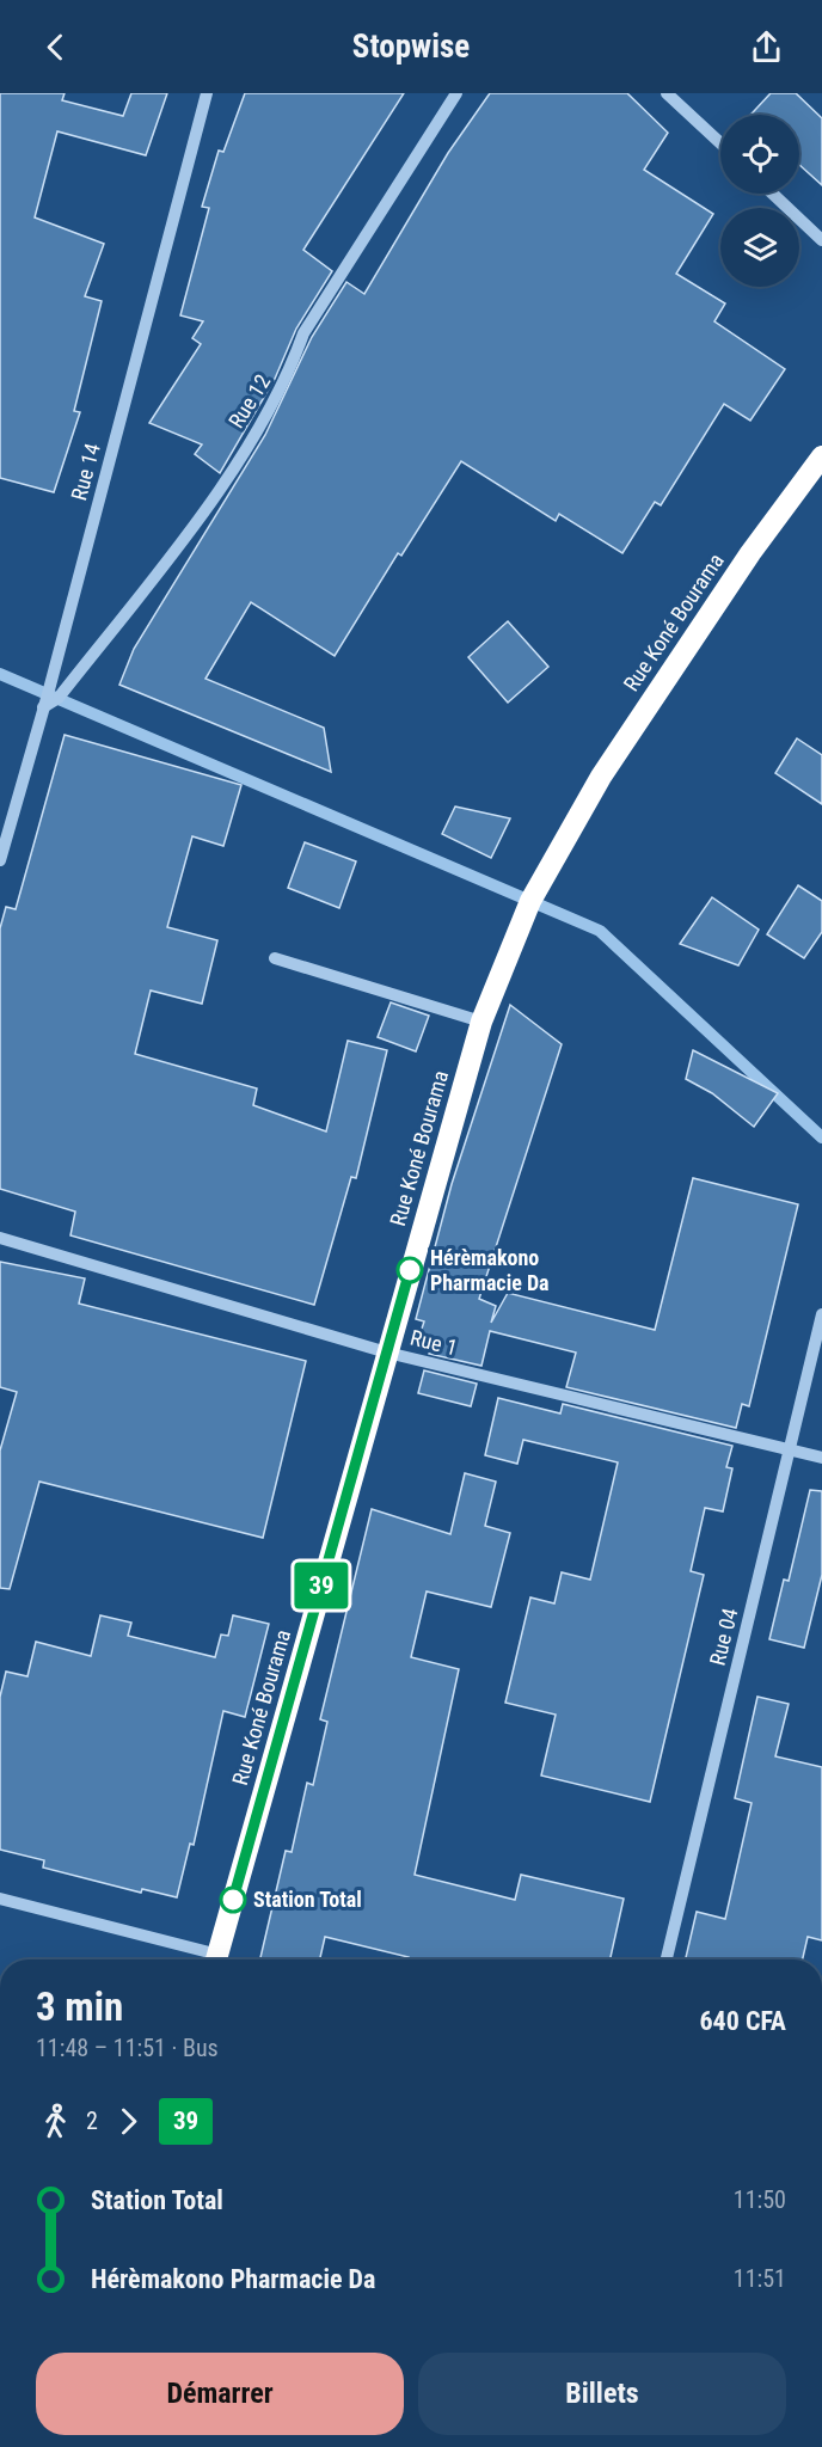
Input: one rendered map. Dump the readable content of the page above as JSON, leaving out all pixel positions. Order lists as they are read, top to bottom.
{
  "streets": {
    "highway": ["Rue Koné Bourama"],
    "street": [
      "Rue 12",
      "Rue 14",
      "Rue 1",
      "Rue 04"
    ]
  },
  "crossings": [
    ["Rue 12", "Rue 14"],
    ["Rue Koné Bourama", "Rue 1"],
    ["Rue 1", "Rue 04"]
  ],
  "places": ["Hérèmakono Pharmacie Da", "Station Total"],
  "lines": ["bus line 39"],
  "page": {
    "header": "Stopwise",
    "on_map": "39",
    "heading": ["3 min", "11:48 – 11:51 · Bus", "640 CFA"],
    "legs": ["2", "39"],
    "list": [
      {
        "name": "Station Total",
        "value": "11:50"
      },
      {
        "name": "Hérèmakono Pharmacie Da",
        "value": "11:51"
      }
    ],
    "buttons": ["Démarrer", "Billets"]
  }
}
